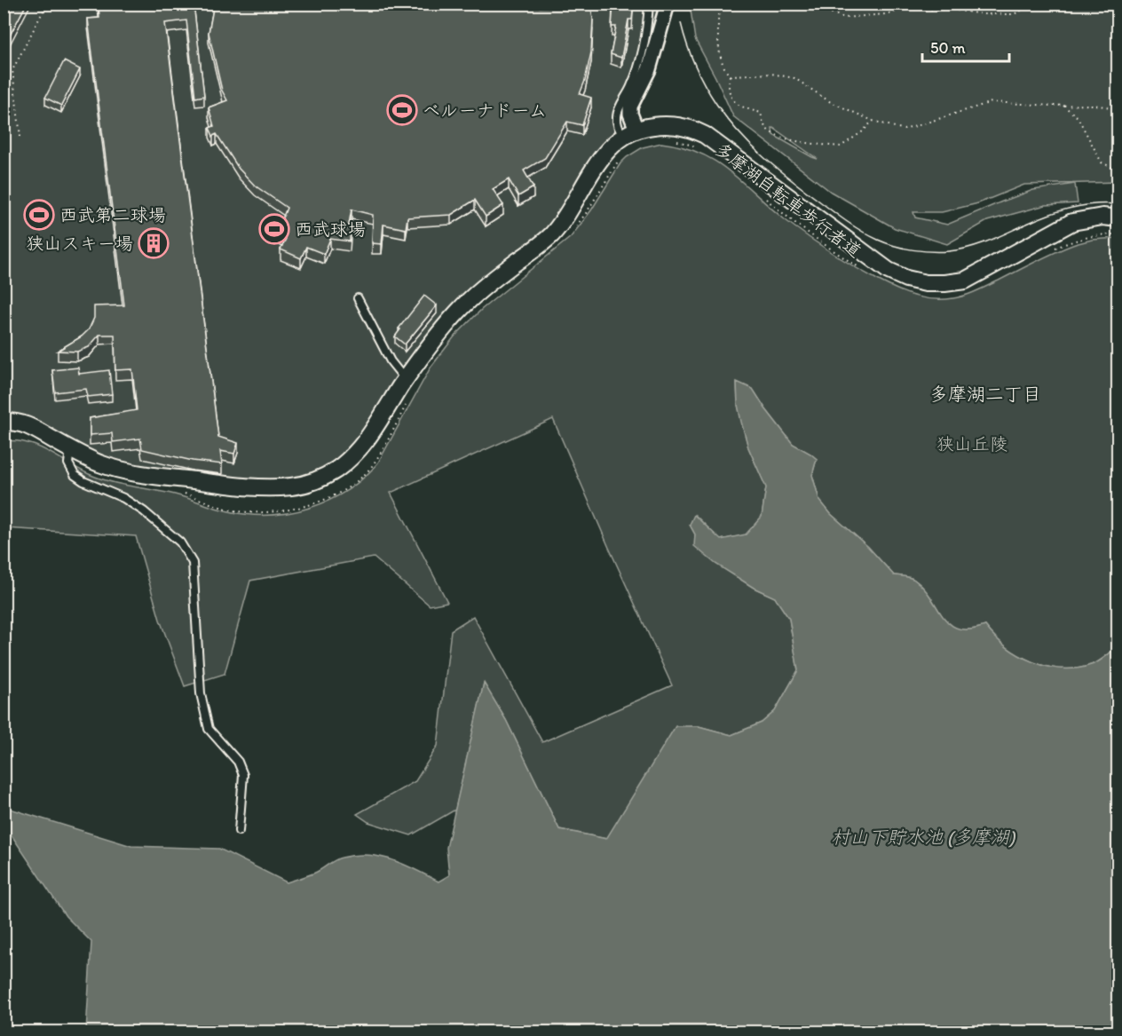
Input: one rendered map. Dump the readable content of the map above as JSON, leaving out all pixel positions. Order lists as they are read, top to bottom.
{
  "streets": {
    "path": ["多摩湖自転車歩行者道"]
  },
  "districts": ["多摩湖二丁目"],
  "water": ["村山下貯水池 (多摩湖)"],
  "parks": ["狭山丘陵"],
  "places": {
    "sports": ["ベルーナドーム", "西武第二球場", "西武球場"],
    "building": ["狭山スキー場"]
  },
  "scale_bar": "50 m"
}
